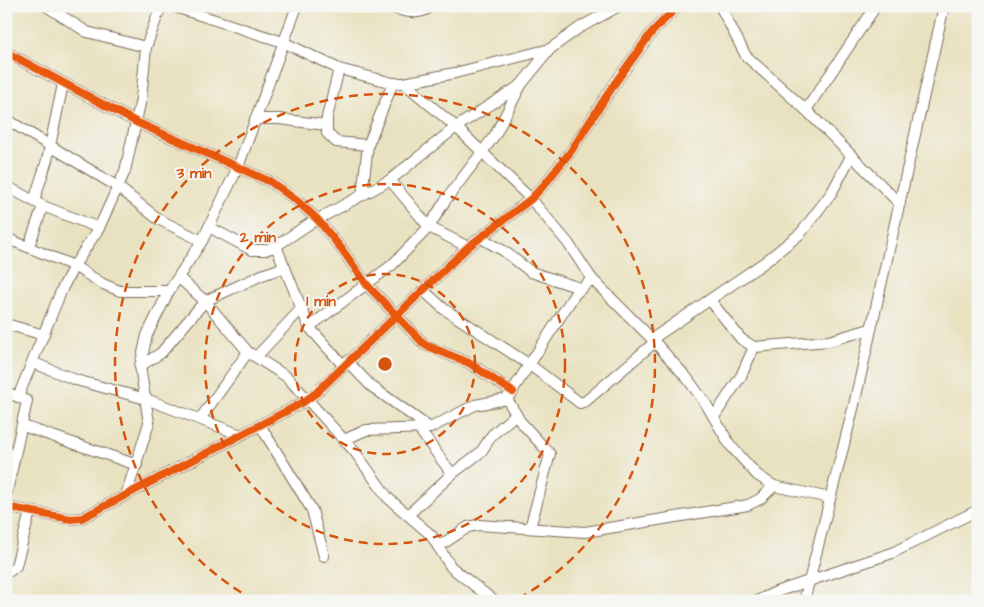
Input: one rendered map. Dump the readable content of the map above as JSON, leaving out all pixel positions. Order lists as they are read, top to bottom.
{
  "rings": ["3 min", "2 min", "1 min"]
}
